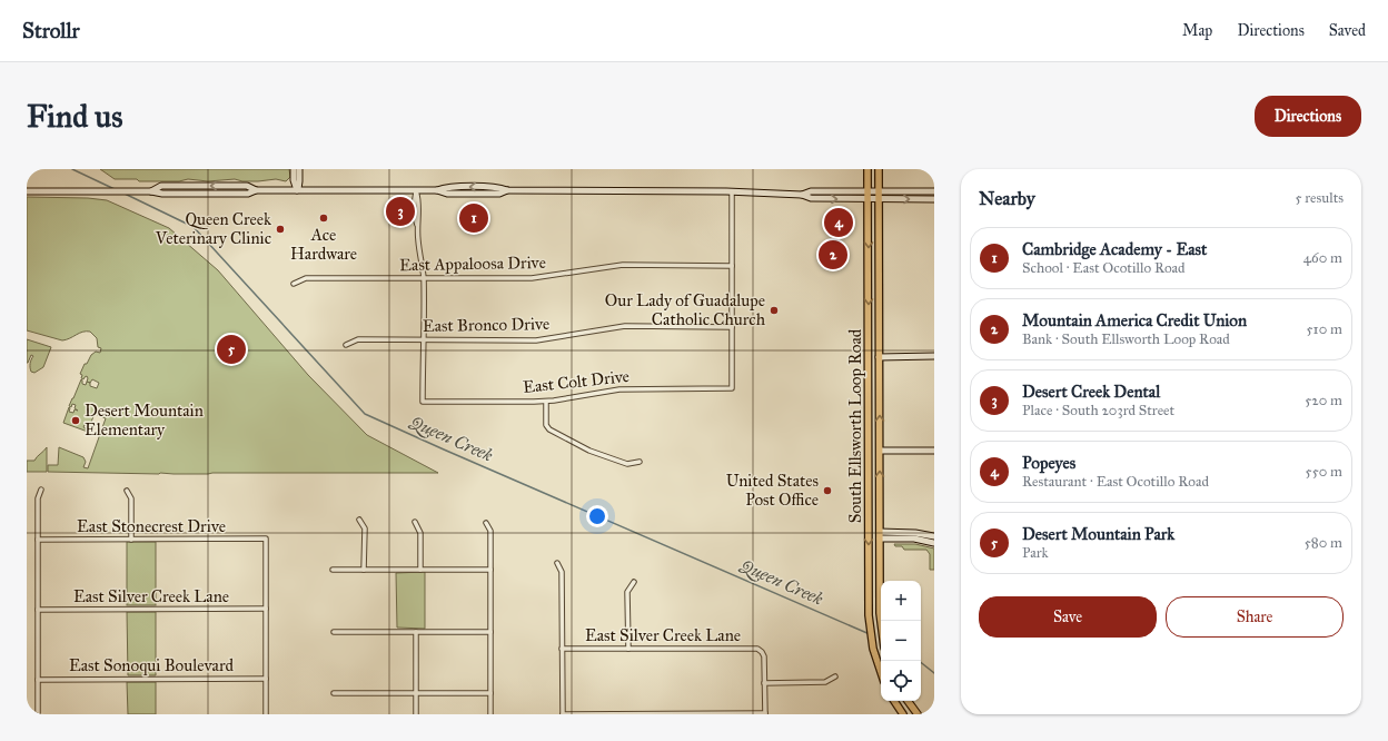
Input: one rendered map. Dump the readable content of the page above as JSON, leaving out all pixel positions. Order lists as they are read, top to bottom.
{
  "streets": {
    "main road": ["South Ellsworth Loop Road"],
    "street": [
      "East Appaloosa Drive",
      "East Bronco Drive",
      "East Colt Drive",
      "East Stonecrest Drive",
      "East Silver Creek Lane",
      "East Sonoqui Boulevard"
    ]
  },
  "crossings": [
    ["East Bronco Drive", "East Colt Drive"],
    ["East Stonecrest Drive", "East Silver Creek Lane"]
  ],
  "water": ["Queen Creek"],
  "places": [
    "Ace Hardware",
    "Queen Creek Veterinary Clinic",
    "Our Lady of Guadalupe Catholic Church",
    "Desert Mountain Elementary",
    "United States Post Office"
  ],
  "page": {
    "header": "Strollr",
    "nav": ["Map", "Directions", "Saved"],
    "buttons": [
      "Directions",
      ["Save", "Share"]
    ],
    "title": "Find us",
    "heading": ["Nearby", "5 results"],
    "pins": [
      "3",
      "1",
      "4",
      "2",
      "5"
    ],
    "list": [
      {
        "mark": "1",
        "name": "Cambridge Academy - East",
        "note": "School · East Ocotillo Road",
        "value": "460 m"
      },
      {
        "mark": "2",
        "name": "Mountain America Credit Union",
        "note": "Bank · South Ellsworth Loop Road",
        "value": "510 m"
      },
      {
        "mark": "3",
        "name": "Desert Creek Dental",
        "note": "Place · South 203rd Street",
        "value": "520 m"
      },
      {
        "mark": "4",
        "name": "Popeyes",
        "note": "Restaurant · East Ocotillo Road",
        "value": "550 m"
      },
      {
        "mark": "5",
        "name": "Desert Mountain Park",
        "note": "Park",
        "value": "580 m"
      }
    ],
    "map_buttons": ["+", "−"]
  }
}
